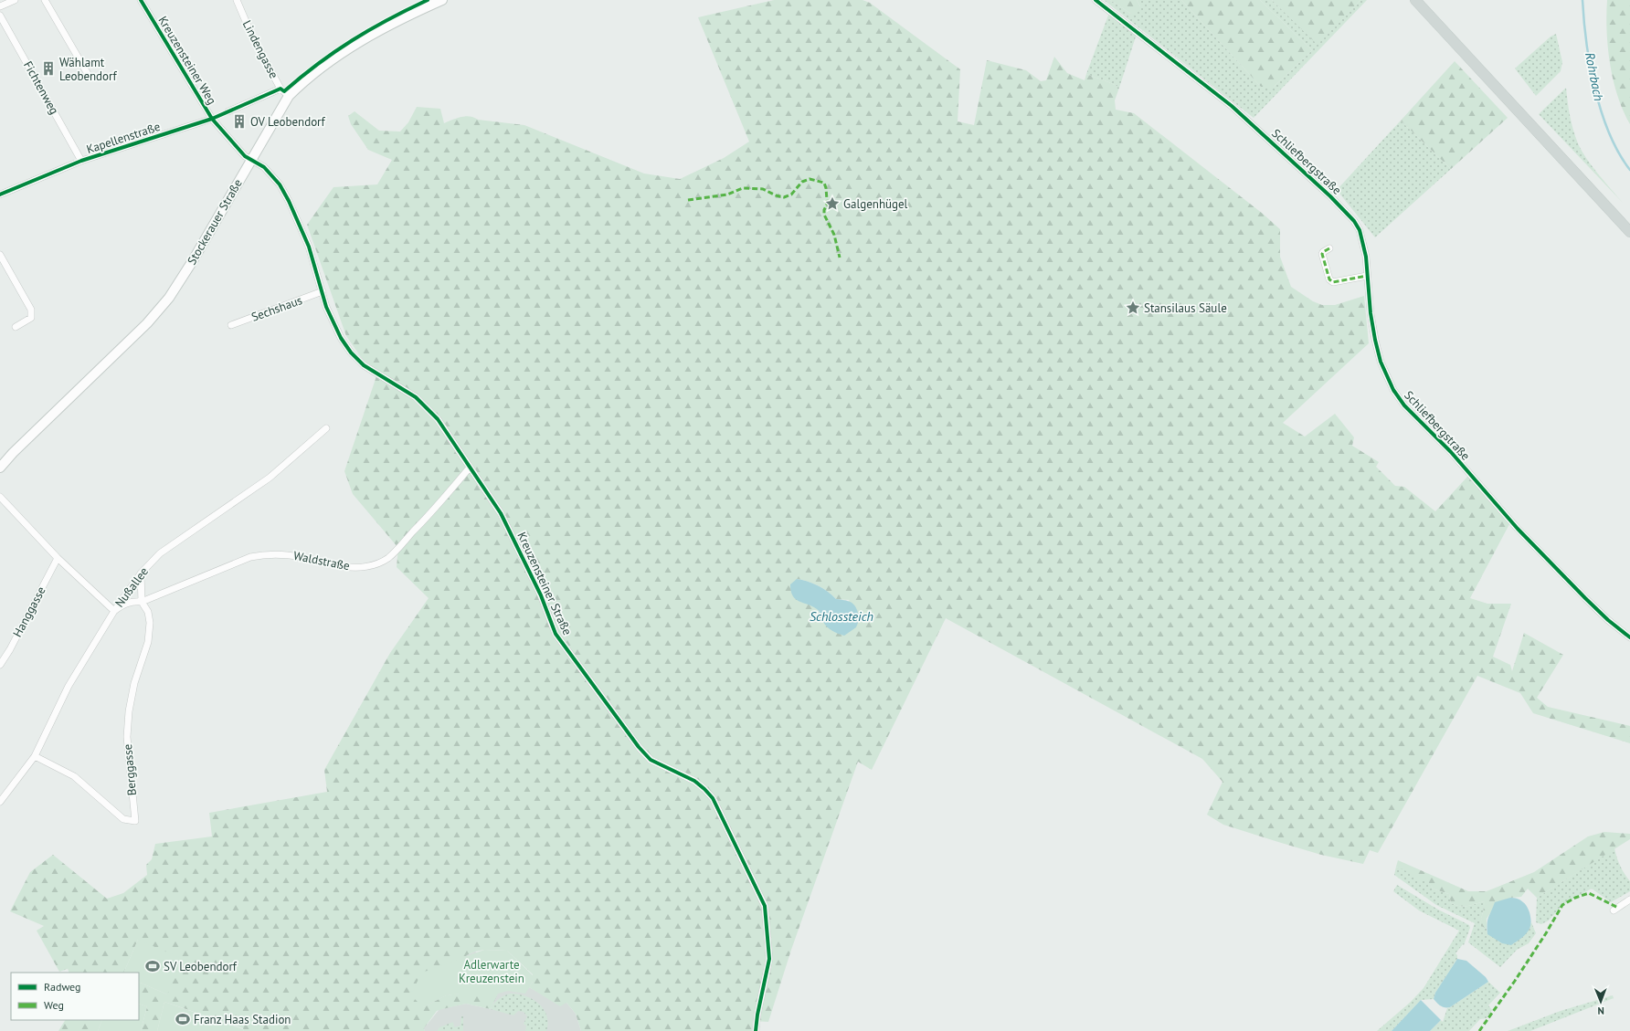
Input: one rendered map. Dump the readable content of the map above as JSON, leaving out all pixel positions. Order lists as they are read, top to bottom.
{
  "streets": {
    "street": [
      "Lindengasse",
      "Kreuzensteiner Weg",
      "Fichtenweg",
      "Kapellenstraße",
      "Schliefbergstraße",
      "Stockerauer Straße",
      "Sechshaus",
      "Waldstraße",
      "Kreuzensteiner Straße",
      "Nußallee",
      "Hanggasse",
      "Berggasse"
    ]
  },
  "crossings": [
    ["Lindengasse", "Stockerauer Straße"],
    ["Kreuzensteiner Weg", "Kapellenstraße"],
    ["Kreuzensteiner Weg", "Stockerauer Straße"],
    ["Kreuzensteiner Weg", "Kreuzensteiner Straße"],
    ["Fichtenweg", "Kapellenstraße"],
    ["Stockerauer Straße", "Kreuzensteiner Straße"],
    ["Sechshaus", "Kreuzensteiner Straße"],
    ["Waldstraße", "Kreuzensteiner Straße"],
    ["Waldstraße", "Berggasse"],
    ["Nußallee", "Berggasse"]
  ],
  "water": ["Rohrbach", "Schlossteich"],
  "parks": ["Adlerwarte Kreuzenstein"],
  "places": {
    "building": ["Wählamt Leobendorf", "OV Leobendorf"],
    "place": ["Galgenhügel", "Stansilaus Säule"],
    "sports": ["SV Leobendorf", "Franz Haas Stadion"]
  },
  "legend": ["Radweg", "Weg"],
  "north": "bottom"
}
